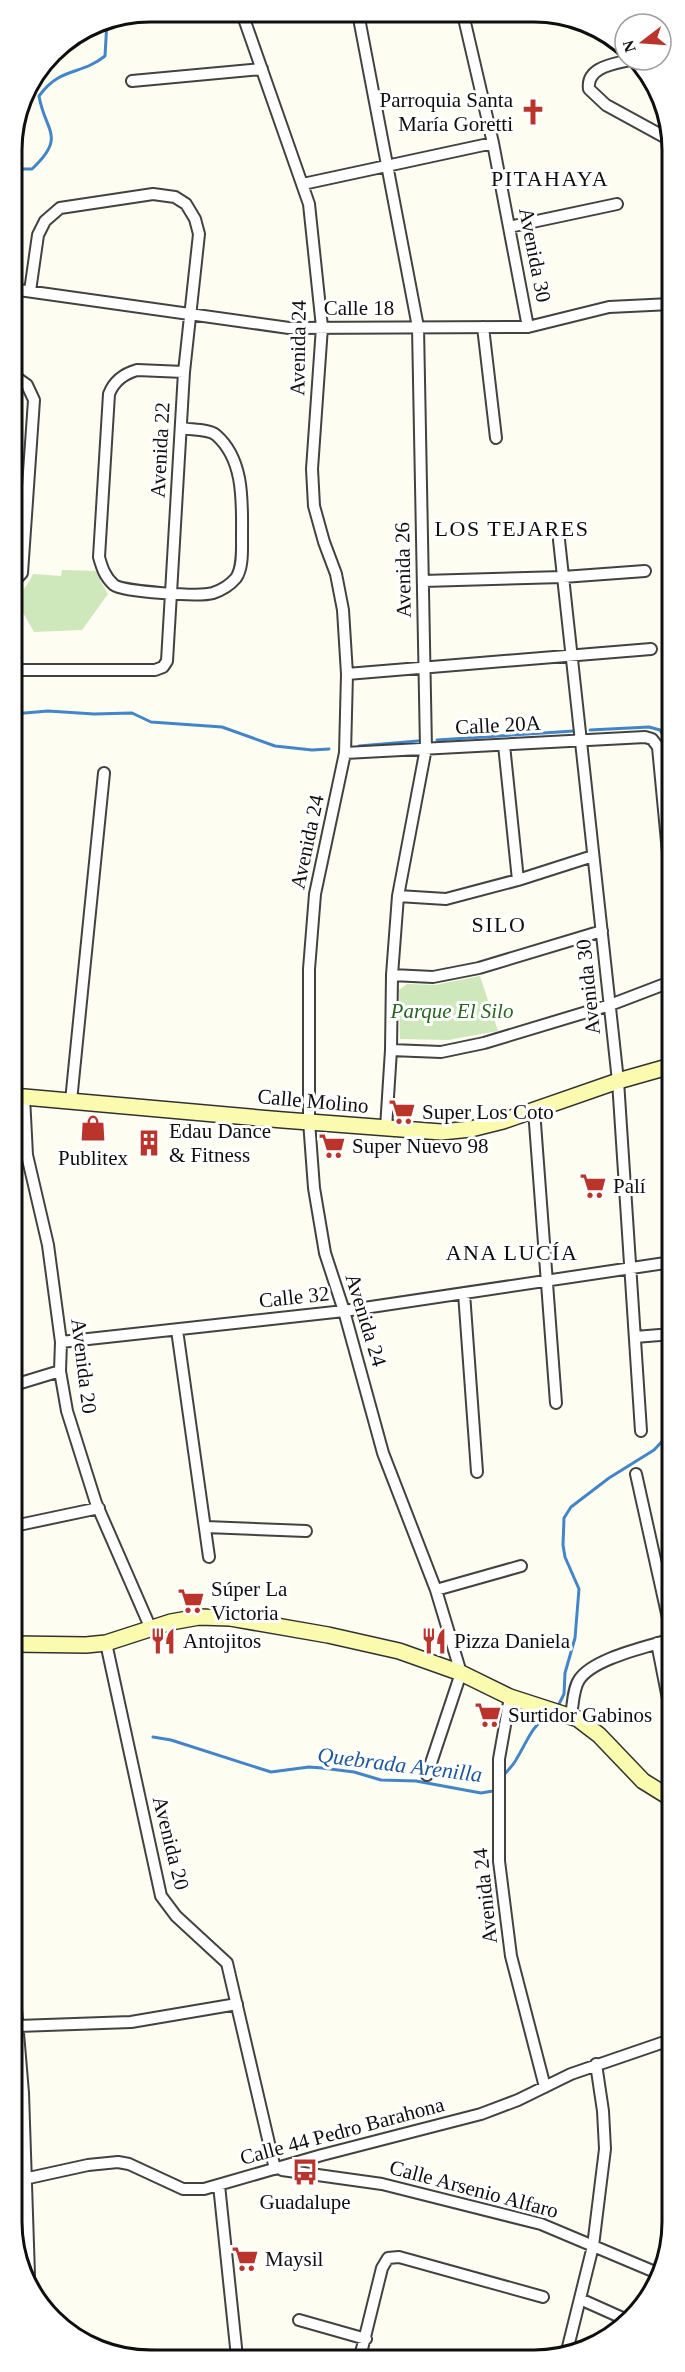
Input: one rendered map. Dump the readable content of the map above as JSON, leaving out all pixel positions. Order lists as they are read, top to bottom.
{
  "streets": {
    "main road": ["Calle Molino"],
    "street": [
      "Avenida 30",
      "Calle 18",
      "Avenida 24",
      "Avenida 22",
      "Avenida 26",
      "Calle 20A",
      "Calle 32",
      "Avenida 20",
      "Calle 44 Pedro Barahona",
      "Calle Arsenio Alfaro"
    ]
  },
  "crossings": [
    ["Avenida 30", "Calle 18"],
    ["Avenida 30", "Calle 20A"],
    ["Avenida 30", "Calle Molino"],
    ["Avenida 30", "Calle 32"],
    ["Calle 18", "Avenida 24"],
    ["Calle 18", "Avenida 22"],
    ["Calle 18", "Avenida 26"],
    ["Avenida 24", "Calle 20A"],
    ["Avenida 24", "Calle Molino"],
    ["Avenida 24", "Calle 32"],
    ["Avenida 24", "Calle 44 Pedro Barahona"],
    ["Avenida 26", "Calle 20A"],
    ["Avenida 26", "Calle Molino"],
    ["Calle 32", "Avenida 20"],
    ["Avenida 20", "Calle 44 Pedro Barahona"],
    ["Avenida 20", "Calle Arsenio Alfaro"],
    ["Calle 44 Pedro Barahona", "Calle Arsenio Alfaro"]
  ],
  "districts": [
    "PITAHAYA",
    "LOS TEJARES",
    "SILO",
    "ANA LUCÍA"
  ],
  "water": ["Quebrada Arenilla"],
  "parks": ["Parque El Silo"],
  "places": {
    "church": ["Parroquia Santa María Goretti"],
    "supermarket": [
      "Super Los Coto",
      "Super Nuevo 98",
      "Palí",
      "Súper La Victoria",
      "Surtidor Gabinos",
      "Maysil"
    ],
    "shop": ["Publitex"],
    "building": ["Edau Dance & Fitness"],
    "restaurant": ["Antojitos", "Pizza Daniela"],
    "bus stop": ["Guadalupe"]
  },
  "north": "left"
}
